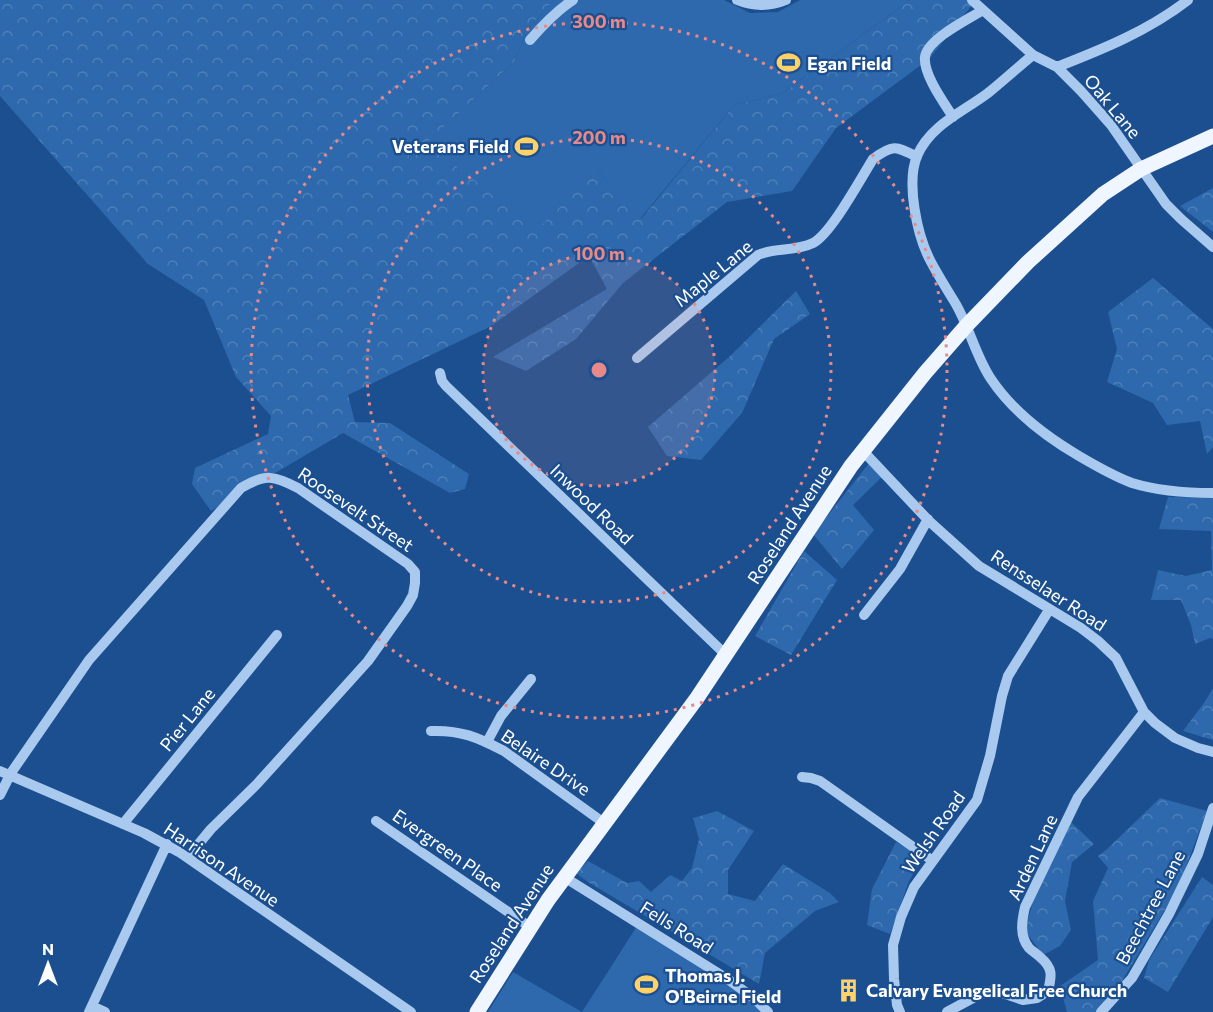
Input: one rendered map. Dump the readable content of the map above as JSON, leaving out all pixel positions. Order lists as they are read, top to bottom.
{
  "streets": {
    "main road": ["Roseland Avenue"],
    "street": [
      "Oak Lane",
      "Maple Lane",
      "Inwood Road",
      "Roosevelt Street",
      "Rensselaer Road",
      "Pier Lane",
      "Belaire Drive",
      "Welsh Road",
      "Evergreen Place",
      "Arden Lane",
      "Harrison Avenue",
      "Beechtree Lane",
      "Fells Road"
    ]
  },
  "crossings": [
    ["Oak Lane", "Roseland Avenue"],
    ["Inwood Road", "Roseland Avenue"],
    ["Roosevelt Street", "Harrison Avenue"],
    ["Roseland Avenue", "Rensselaer Road"],
    ["Roseland Avenue", "Belaire Drive"],
    ["Roseland Avenue", "Evergreen Place"],
    ["Roseland Avenue", "Fells Road"],
    ["Rensselaer Road", "Welsh Road"],
    ["Rensselaer Road", "Arden Lane"],
    ["Pier Lane", "Harrison Avenue"]
  ],
  "places": {
    "sports": ["Egan Field", "Veterans Field", "Thomas J. O'Beirne Field"],
    "building": ["Calvary Evangelical Free Church"]
  },
  "north": "top",
  "rings": ["300 m", "200 m", "100 m"]
}
